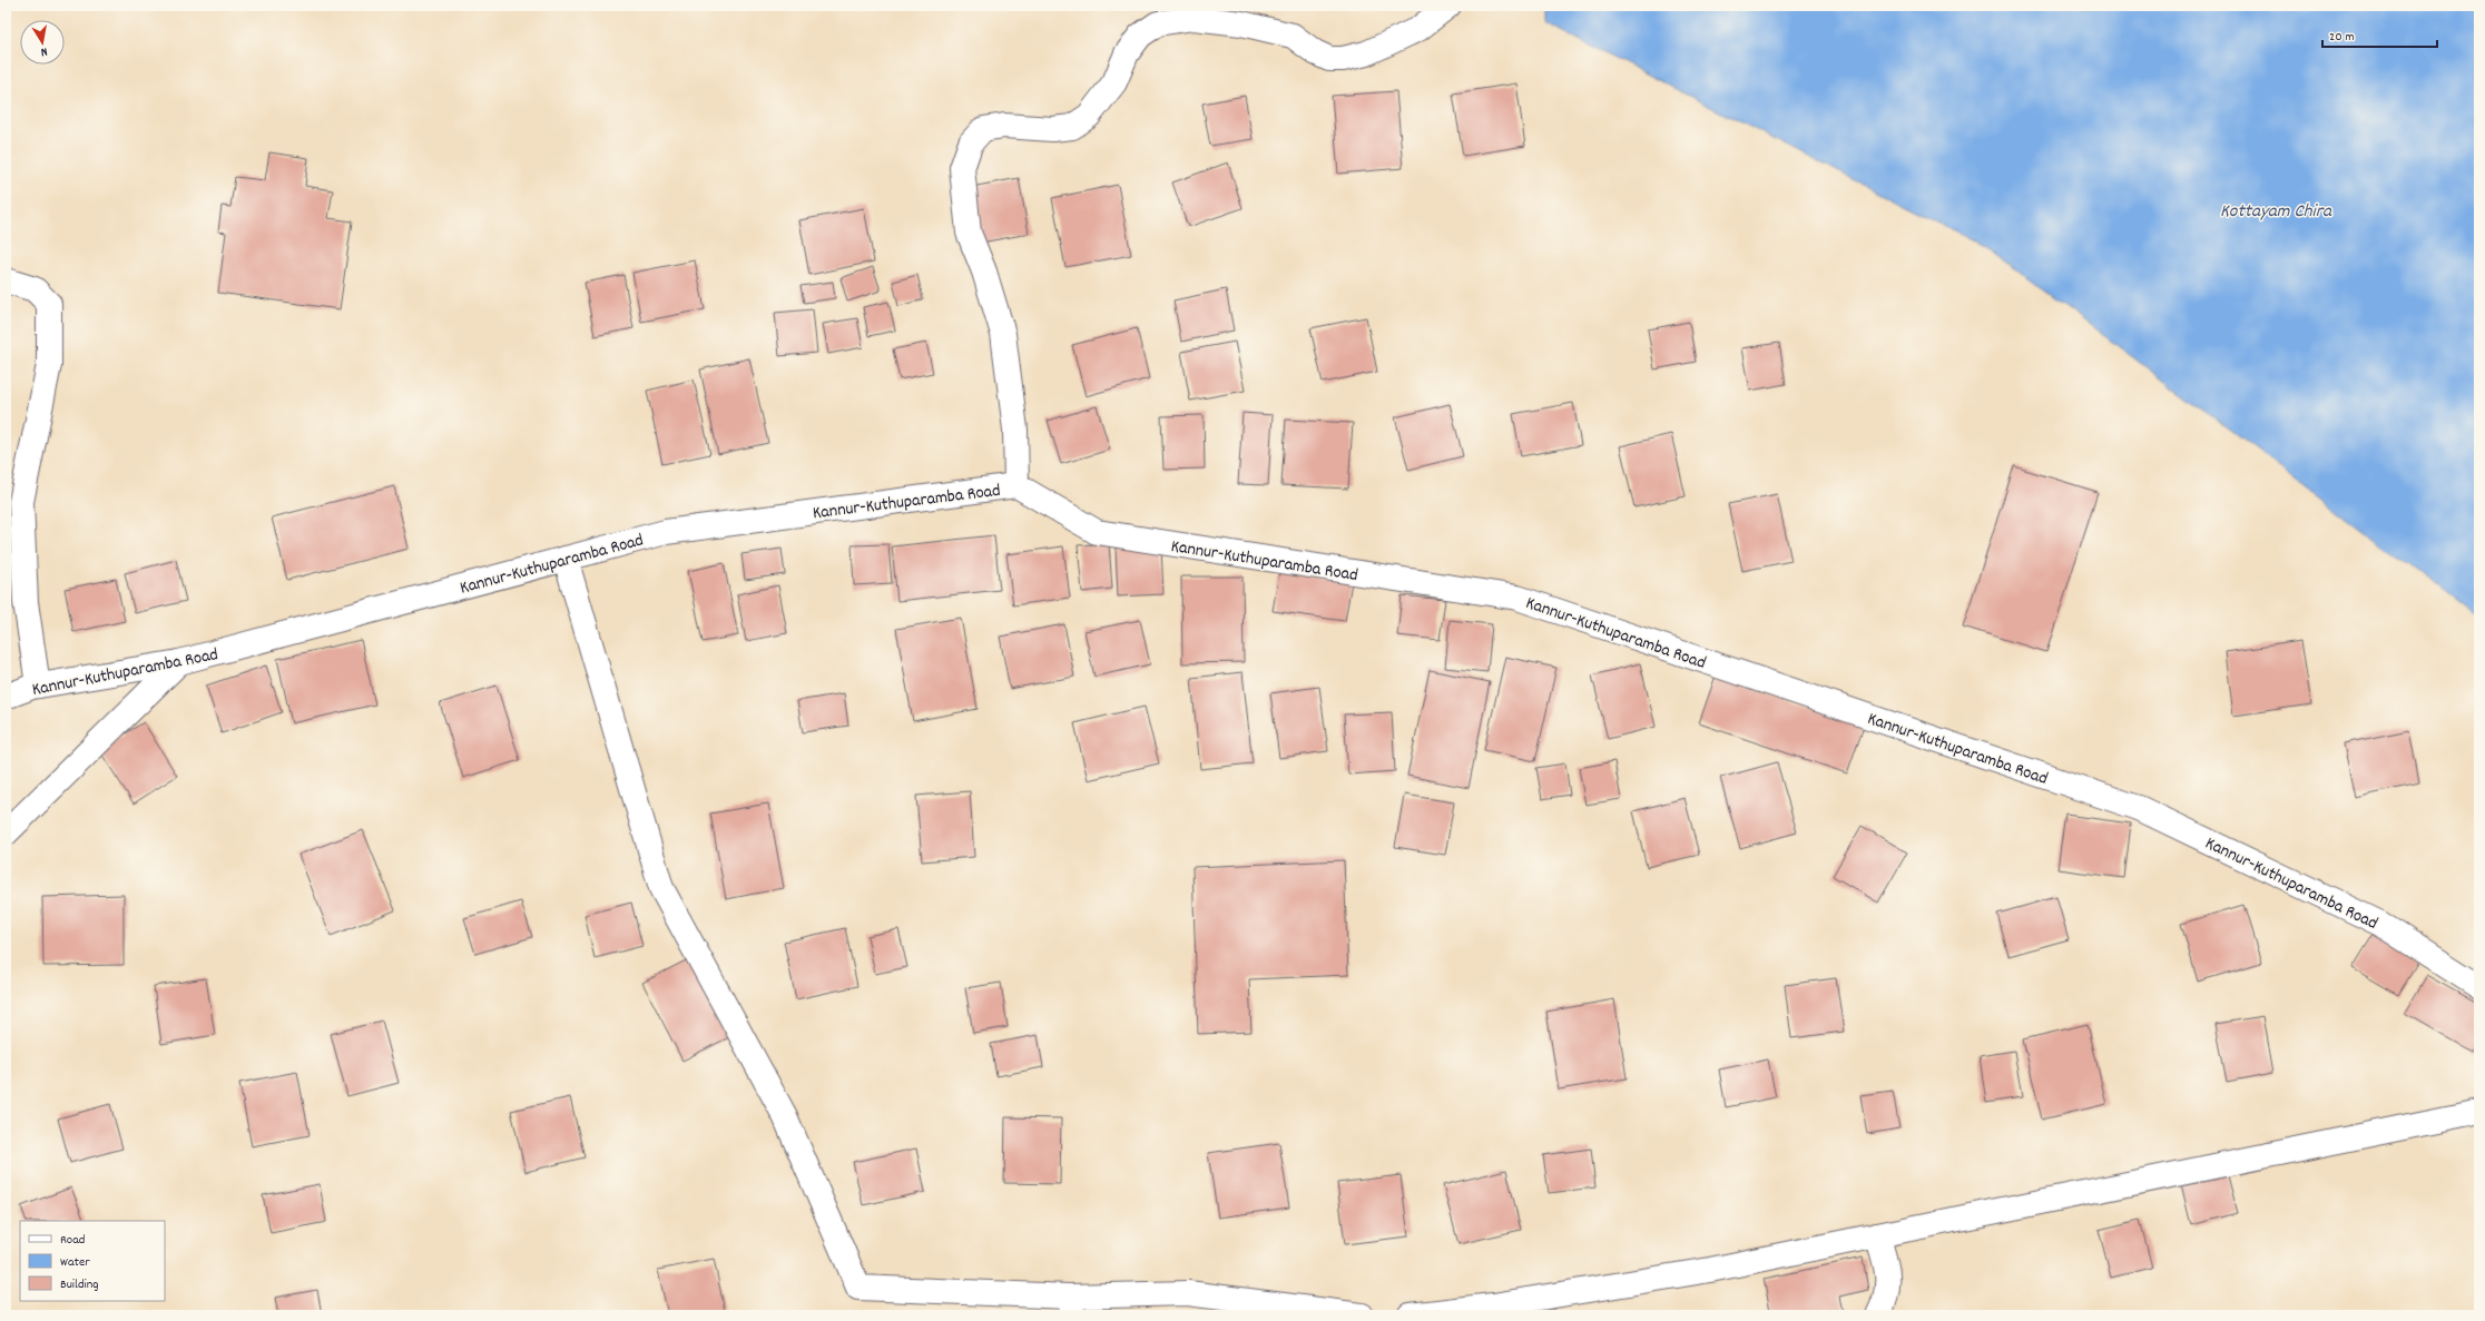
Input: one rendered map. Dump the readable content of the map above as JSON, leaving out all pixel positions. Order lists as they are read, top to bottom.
{
  "streets": {
    "street": ["Kannur-Kuthuparamba Road"]
  },
  "water": ["Kottayam Chira"],
  "legend": ["Road", "Water", "Building"],
  "scale_bar": "20 m",
  "north": "bottom"
}
